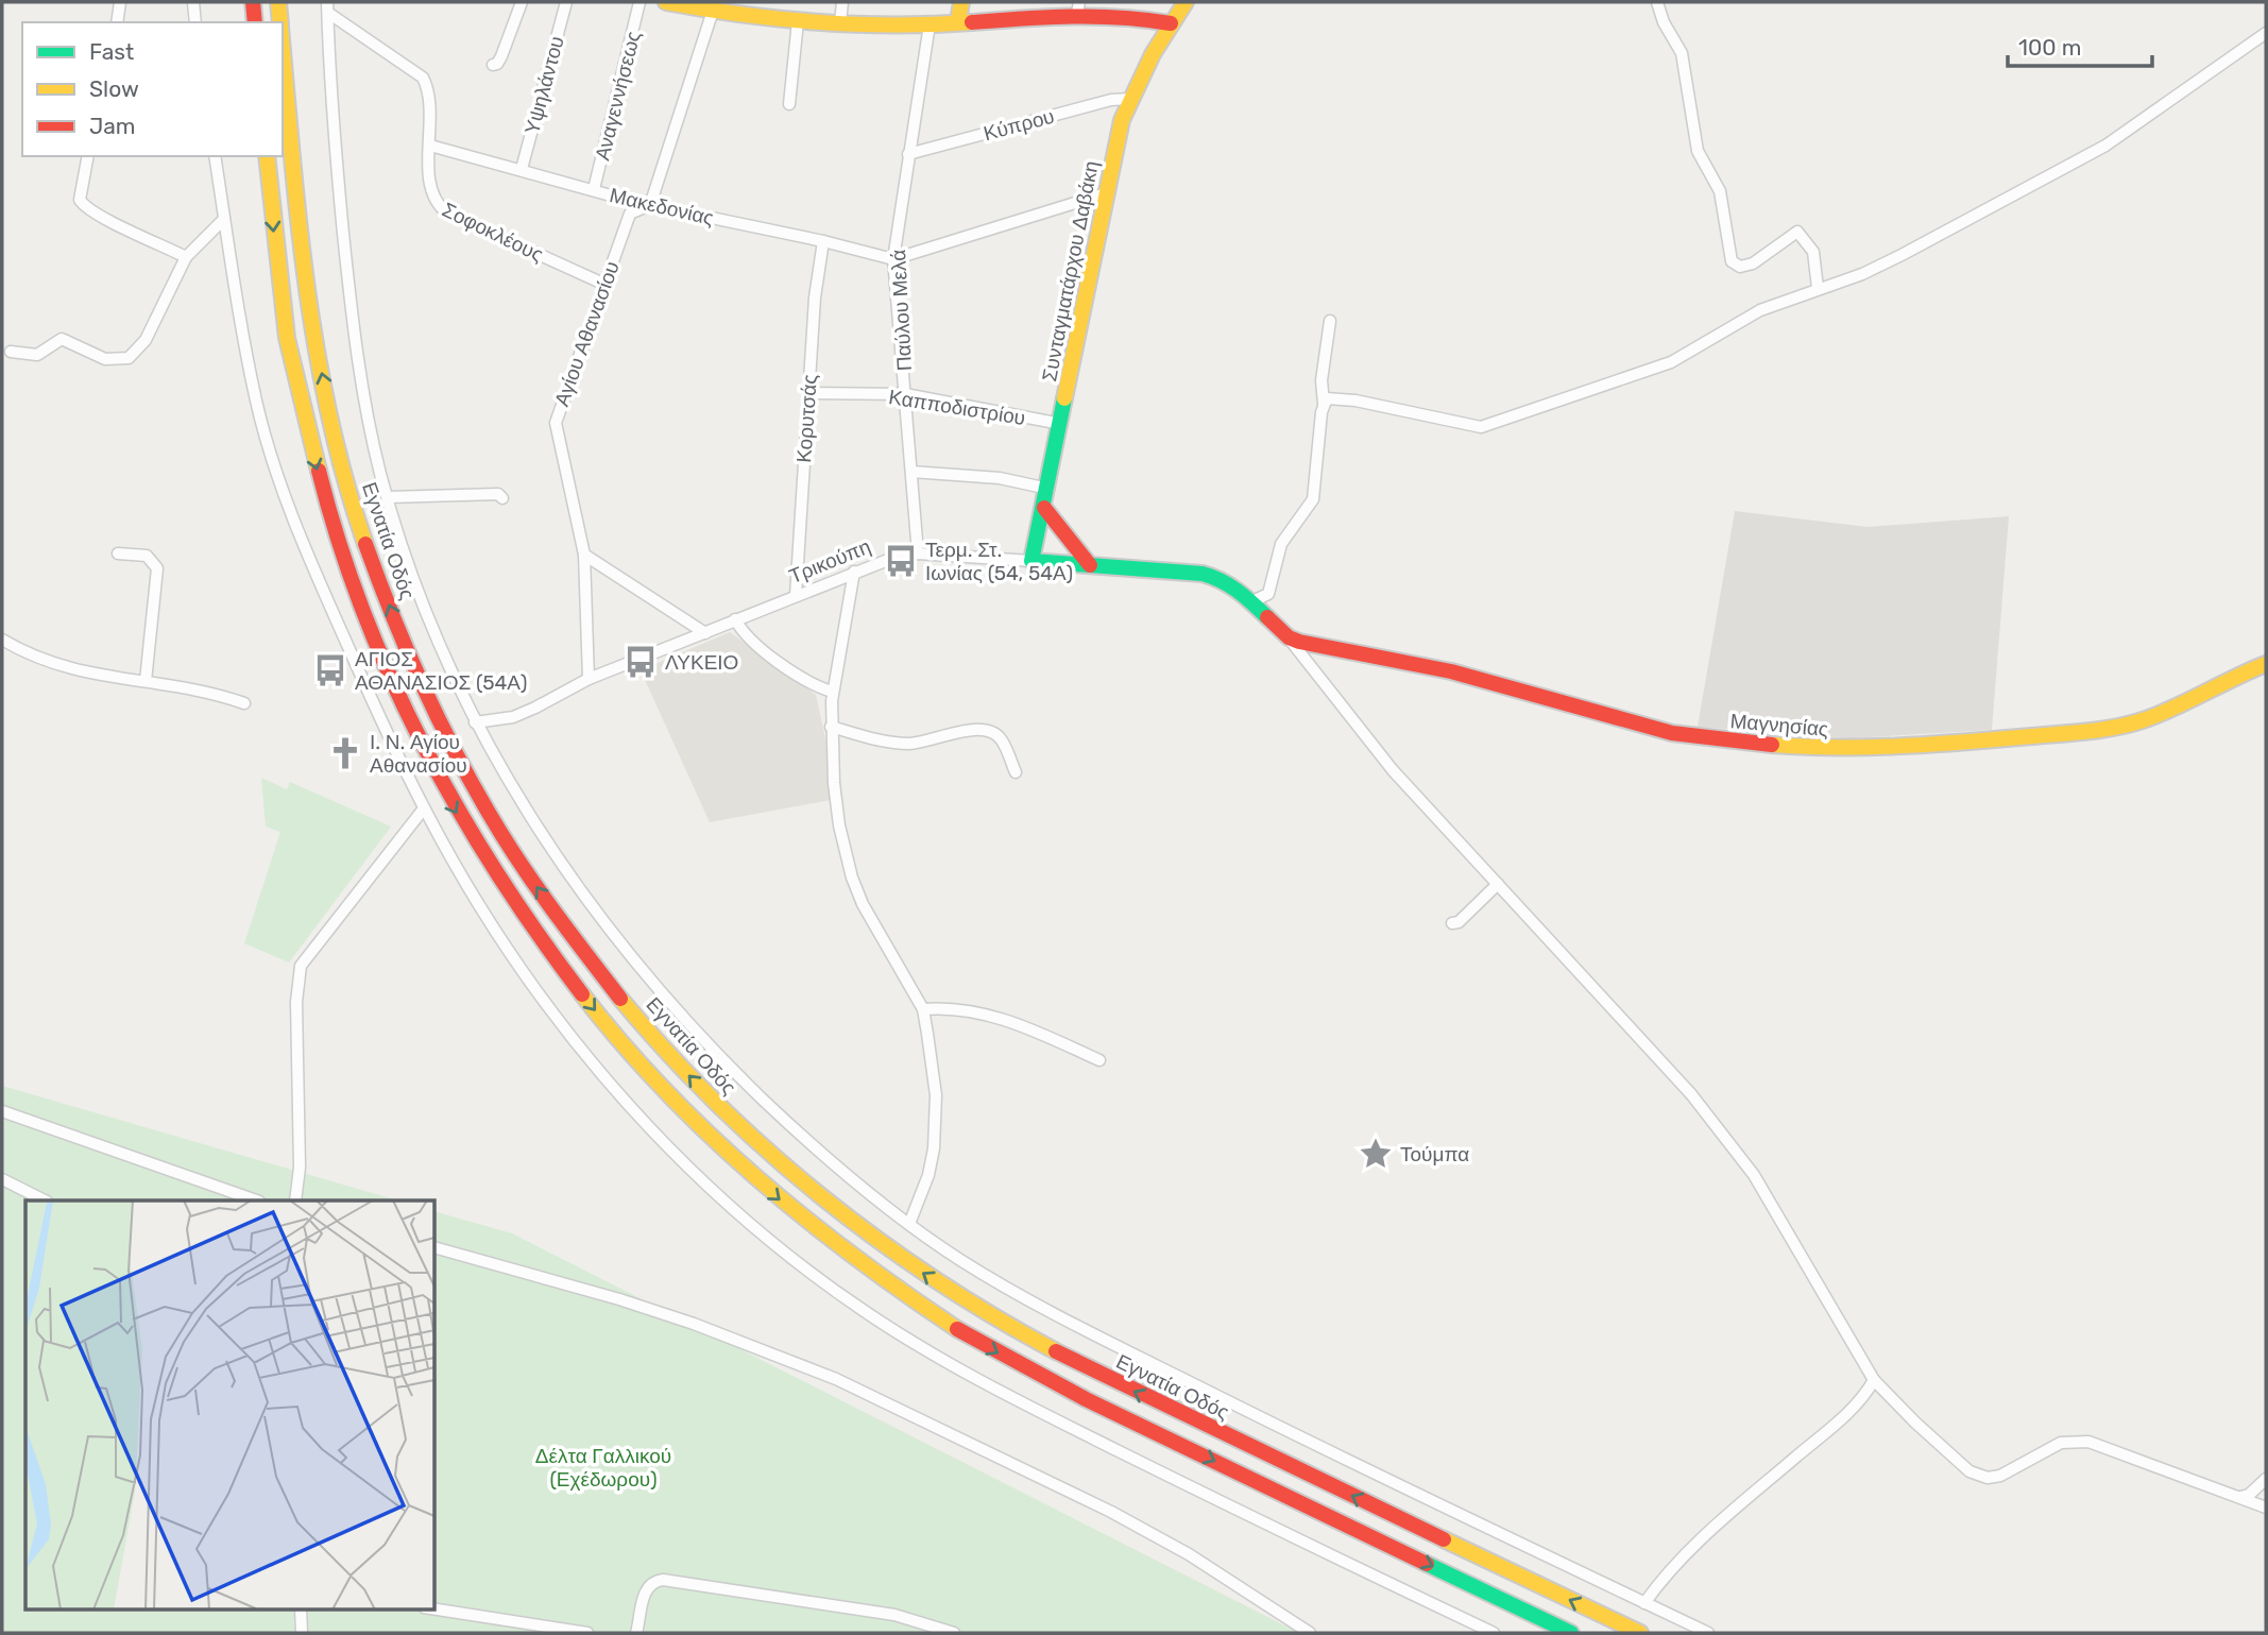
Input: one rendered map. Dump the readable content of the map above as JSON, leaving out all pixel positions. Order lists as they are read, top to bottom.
{
  "streets": {
    "main road": [
      "Συνταγματάρχου Δαβάκη",
      "Εγνατία Οδός",
      "Τρικούπη",
      "Μαγνησίας"
    ],
    "street": [
      "Υψηλάντου",
      "Αναγεννήσεως",
      "Κύπρου",
      "Μακεδονίας",
      "Σοφοκλέους",
      "Παύλου Μελά",
      "Αγίου Αθανασίου",
      "Καπποδιστρίου",
      "Κορυτσάς"
    ]
  },
  "crossings": [
    ["Υψηλάντου", "Μακεδονίας"],
    ["Αναγεννήσεως", "Μακεδονίας"],
    ["Κύπρου", "Συνταγματάρχου Δαβάκη"],
    ["Κύπρου", "Παύλου Μελά"],
    ["Μακεδονίας", "Σοφοκλέους"],
    ["Μακεδονίας", "Παύλου Μελά"],
    ["Μακεδονίας", "Κορυτσάς"],
    ["Σοφοκλέους", "Αγίου Αθανασίου"],
    ["Συνταγματάρχου Δαβάκη", "Καπποδιστρίου"],
    ["Συνταγματάρχου Δαβάκη", "Τρικούπη"],
    ["Παύλου Μελά", "Καπποδιστρίου"],
    ["Παύλου Μελά", "Τρικούπη"],
    ["Αγίου Αθανασίου", "Τρικούπη"],
    ["Καπποδιστρίου", "Κορυτσάς"],
    ["Κορυτσάς", "Τρικούπη"],
    ["Τρικούπη", "Μαγνησίας"]
  ],
  "parks": ["Δέλτα Γαλλικού (Εχέδωρου)"],
  "places": {
    "bus stop": ["Τερμ. Στ. Ιωνίας (54, 54Α)", "ΛΥΚΕΙΟ", "ΑΓΙΟΣ ΑΘΑΝΑΣΙΟΣ (54Α)"],
    "church": ["Ι. Ν. Αγίου Αθανασίου"],
    "place": ["Τούμπα"]
  },
  "legend": ["Fast", "Slow", "Jam"],
  "scale_bar": "100 m"
}
